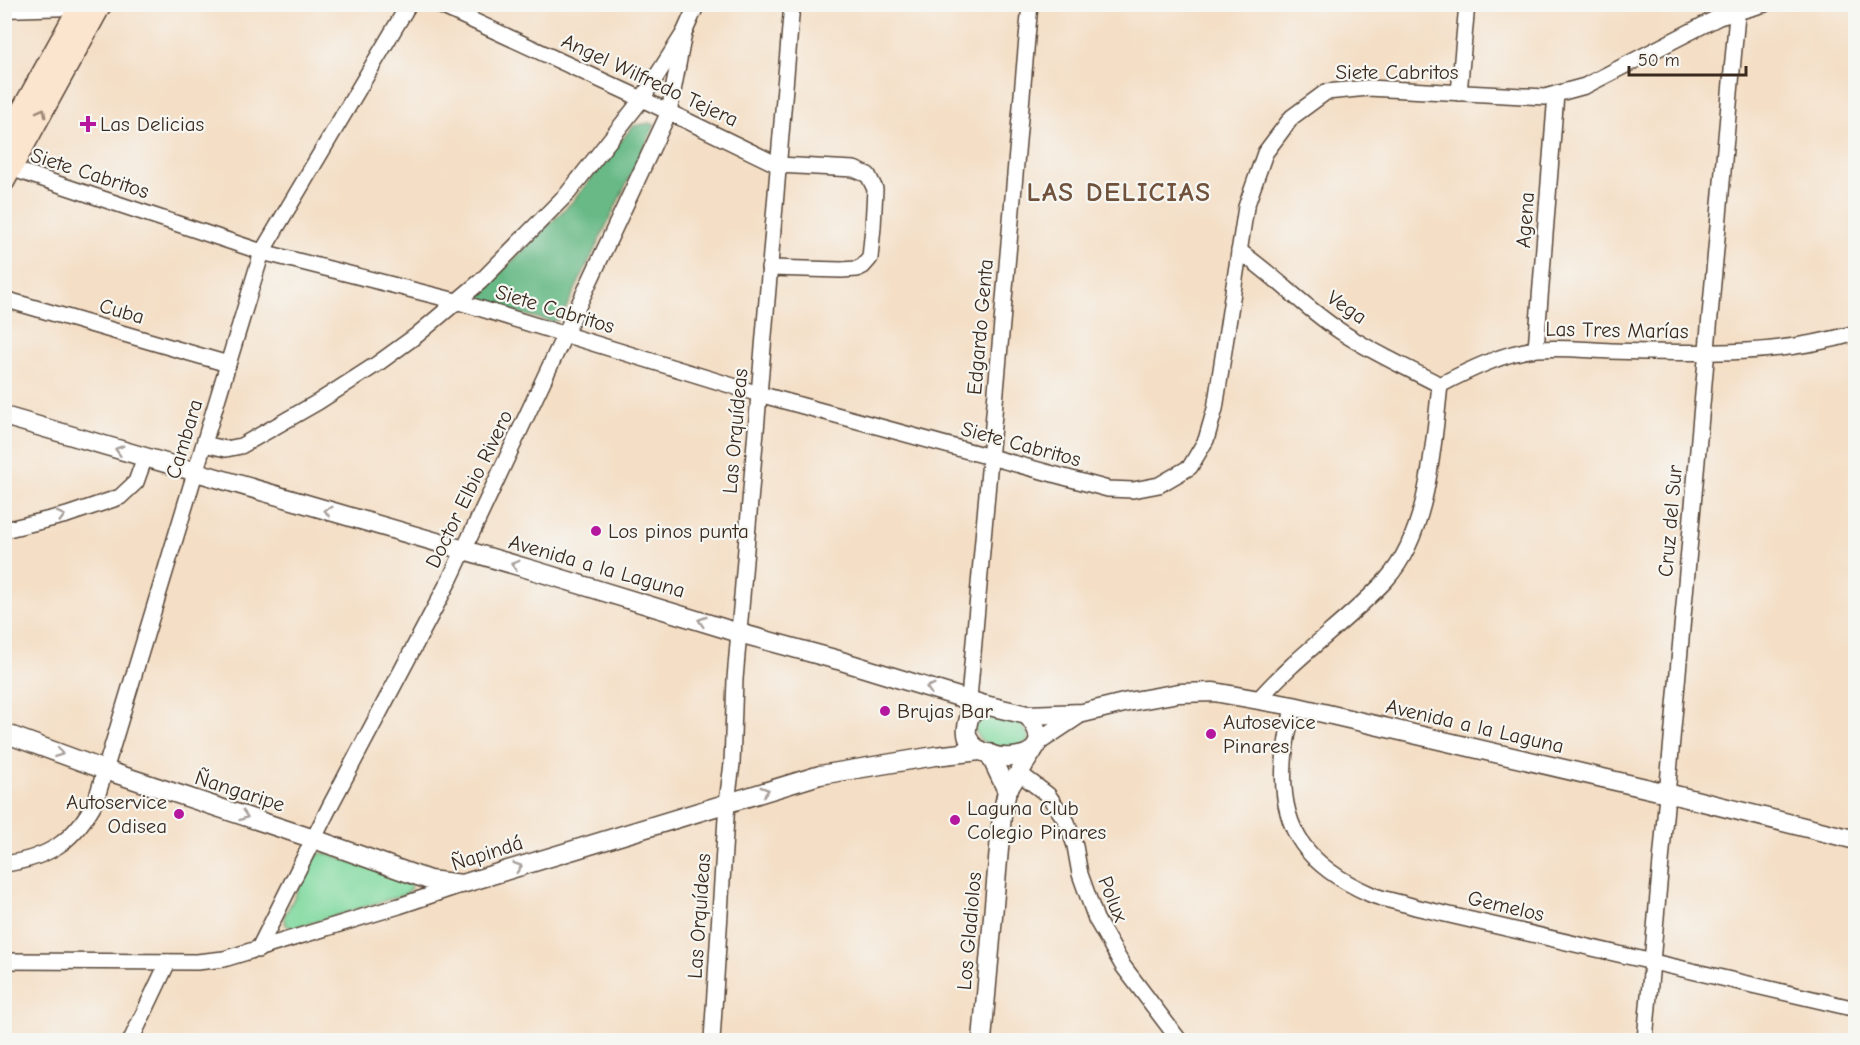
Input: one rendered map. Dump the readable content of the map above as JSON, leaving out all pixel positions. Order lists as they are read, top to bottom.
{
  "streets": {
    "street": [
      "Siete Cabritos",
      "Angel Wilfredo Tejera",
      "Agena",
      "Vega",
      "Cuba",
      "Edgardo Genta",
      "Las Tres Marías",
      "Las Orquídeas",
      "Cambara",
      "Doctor Elbio Rivero",
      "Cruz del Sur",
      "Avenida a la Laguna",
      "Ñangaripe",
      "Ñapindá",
      "Polux",
      "Gemelos",
      "Los Gladiolos"
    ]
  },
  "crossings": [
    ["Siete Cabritos", "Agena"],
    ["Siete Cabritos", "Vega"],
    ["Siete Cabritos", "Edgardo Genta"],
    ["Siete Cabritos", "Las Orquídeas"],
    ["Siete Cabritos", "Cambara"],
    ["Siete Cabritos", "Doctor Elbio Rivero"],
    ["Siete Cabritos", "Cruz del Sur"],
    ["Angel Wilfredo Tejera", "Las Orquídeas"],
    ["Angel Wilfredo Tejera", "Doctor Elbio Rivero"],
    ["Agena", "Las Tres Marías"],
    ["Vega", "Las Tres Marías"],
    ["Cuba", "Cambara"],
    ["Edgardo Genta", "Avenida a la Laguna"],
    ["Edgardo Genta", "Ñapindá"],
    ["Edgardo Genta", "Los Gladiolos"],
    ["Las Tres Marías", "Cruz del Sur"],
    ["Las Orquídeas", "Avenida a la Laguna"],
    ["Las Orquídeas", "Ñapindá"],
    ["Cambara", "Avenida a la Laguna"],
    ["Cambara", "Ñangaripe"],
    ["Doctor Elbio Rivero", "Avenida a la Laguna"],
    ["Doctor Elbio Rivero", "Ñangaripe"],
    ["Doctor Elbio Rivero", "Ñapindá"],
    ["Cruz del Sur", "Avenida a la Laguna"],
    ["Cruz del Sur", "Gemelos"],
    ["Avenida a la Laguna", "Ñapindá"],
    ["Avenida a la Laguna", "Gemelos"],
    ["Avenida a la Laguna", "Los Gladiolos"],
    ["Ñangaripe", "Ñapindá"],
    ["Ñapindá", "Los Gladiolos"],
    ["Polux", "Los Gladiolos"]
  ],
  "one_way": ["Avenida a la Laguna", "Ñangaripe", "Ñapindá"],
  "districts": ["LAS DELICIAS"],
  "places": {
    "health": ["Las Delicias"],
    "other": [
      "Los pinos punta",
      "Brujas Bar",
      "Autosevice Pinares",
      "Autoservice Odisea",
      "Laguna Club Colegio Pinares"
    ]
  },
  "scale_bar": "50 m"
}
